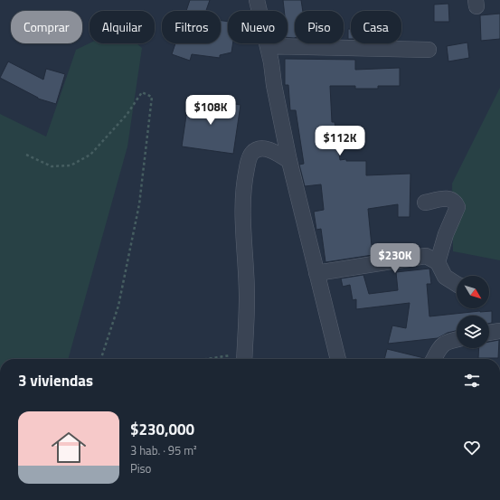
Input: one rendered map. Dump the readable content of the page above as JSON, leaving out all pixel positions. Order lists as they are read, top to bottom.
{
  "north": "bottom right",
  "page": {
    "chip": [
      "Comprar",
      "Alquilar",
      "Filtros",
      "Nuevo",
      "Piso",
      "Casa"
    ],
    "price": ["$108K", "$112K", "$230K"],
    "heading": "3 viviendas",
    "list": [
      {
        "name": "$230,000",
        "note": "3 hab. · 95 m² · Piso"
      }
    ]
  }
}
